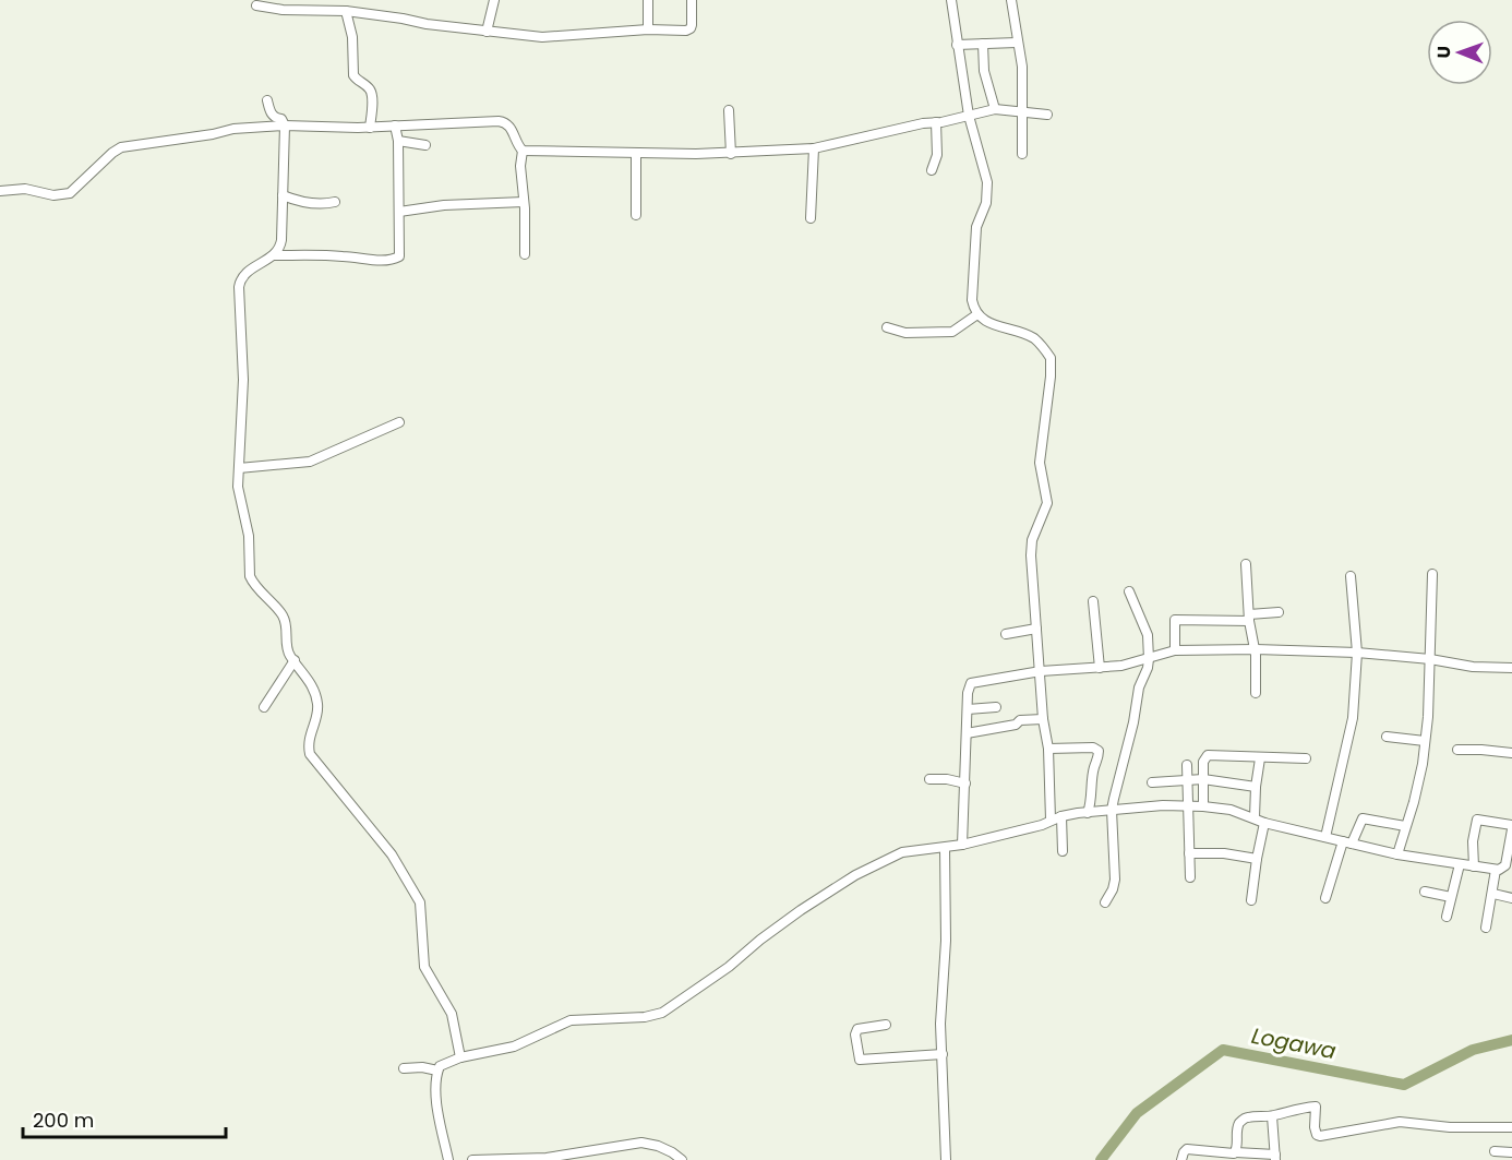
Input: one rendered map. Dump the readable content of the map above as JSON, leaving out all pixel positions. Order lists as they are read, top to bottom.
{
  "water": ["Logawa"],
  "scale_bar": "200 m",
  "north": "left"
}
